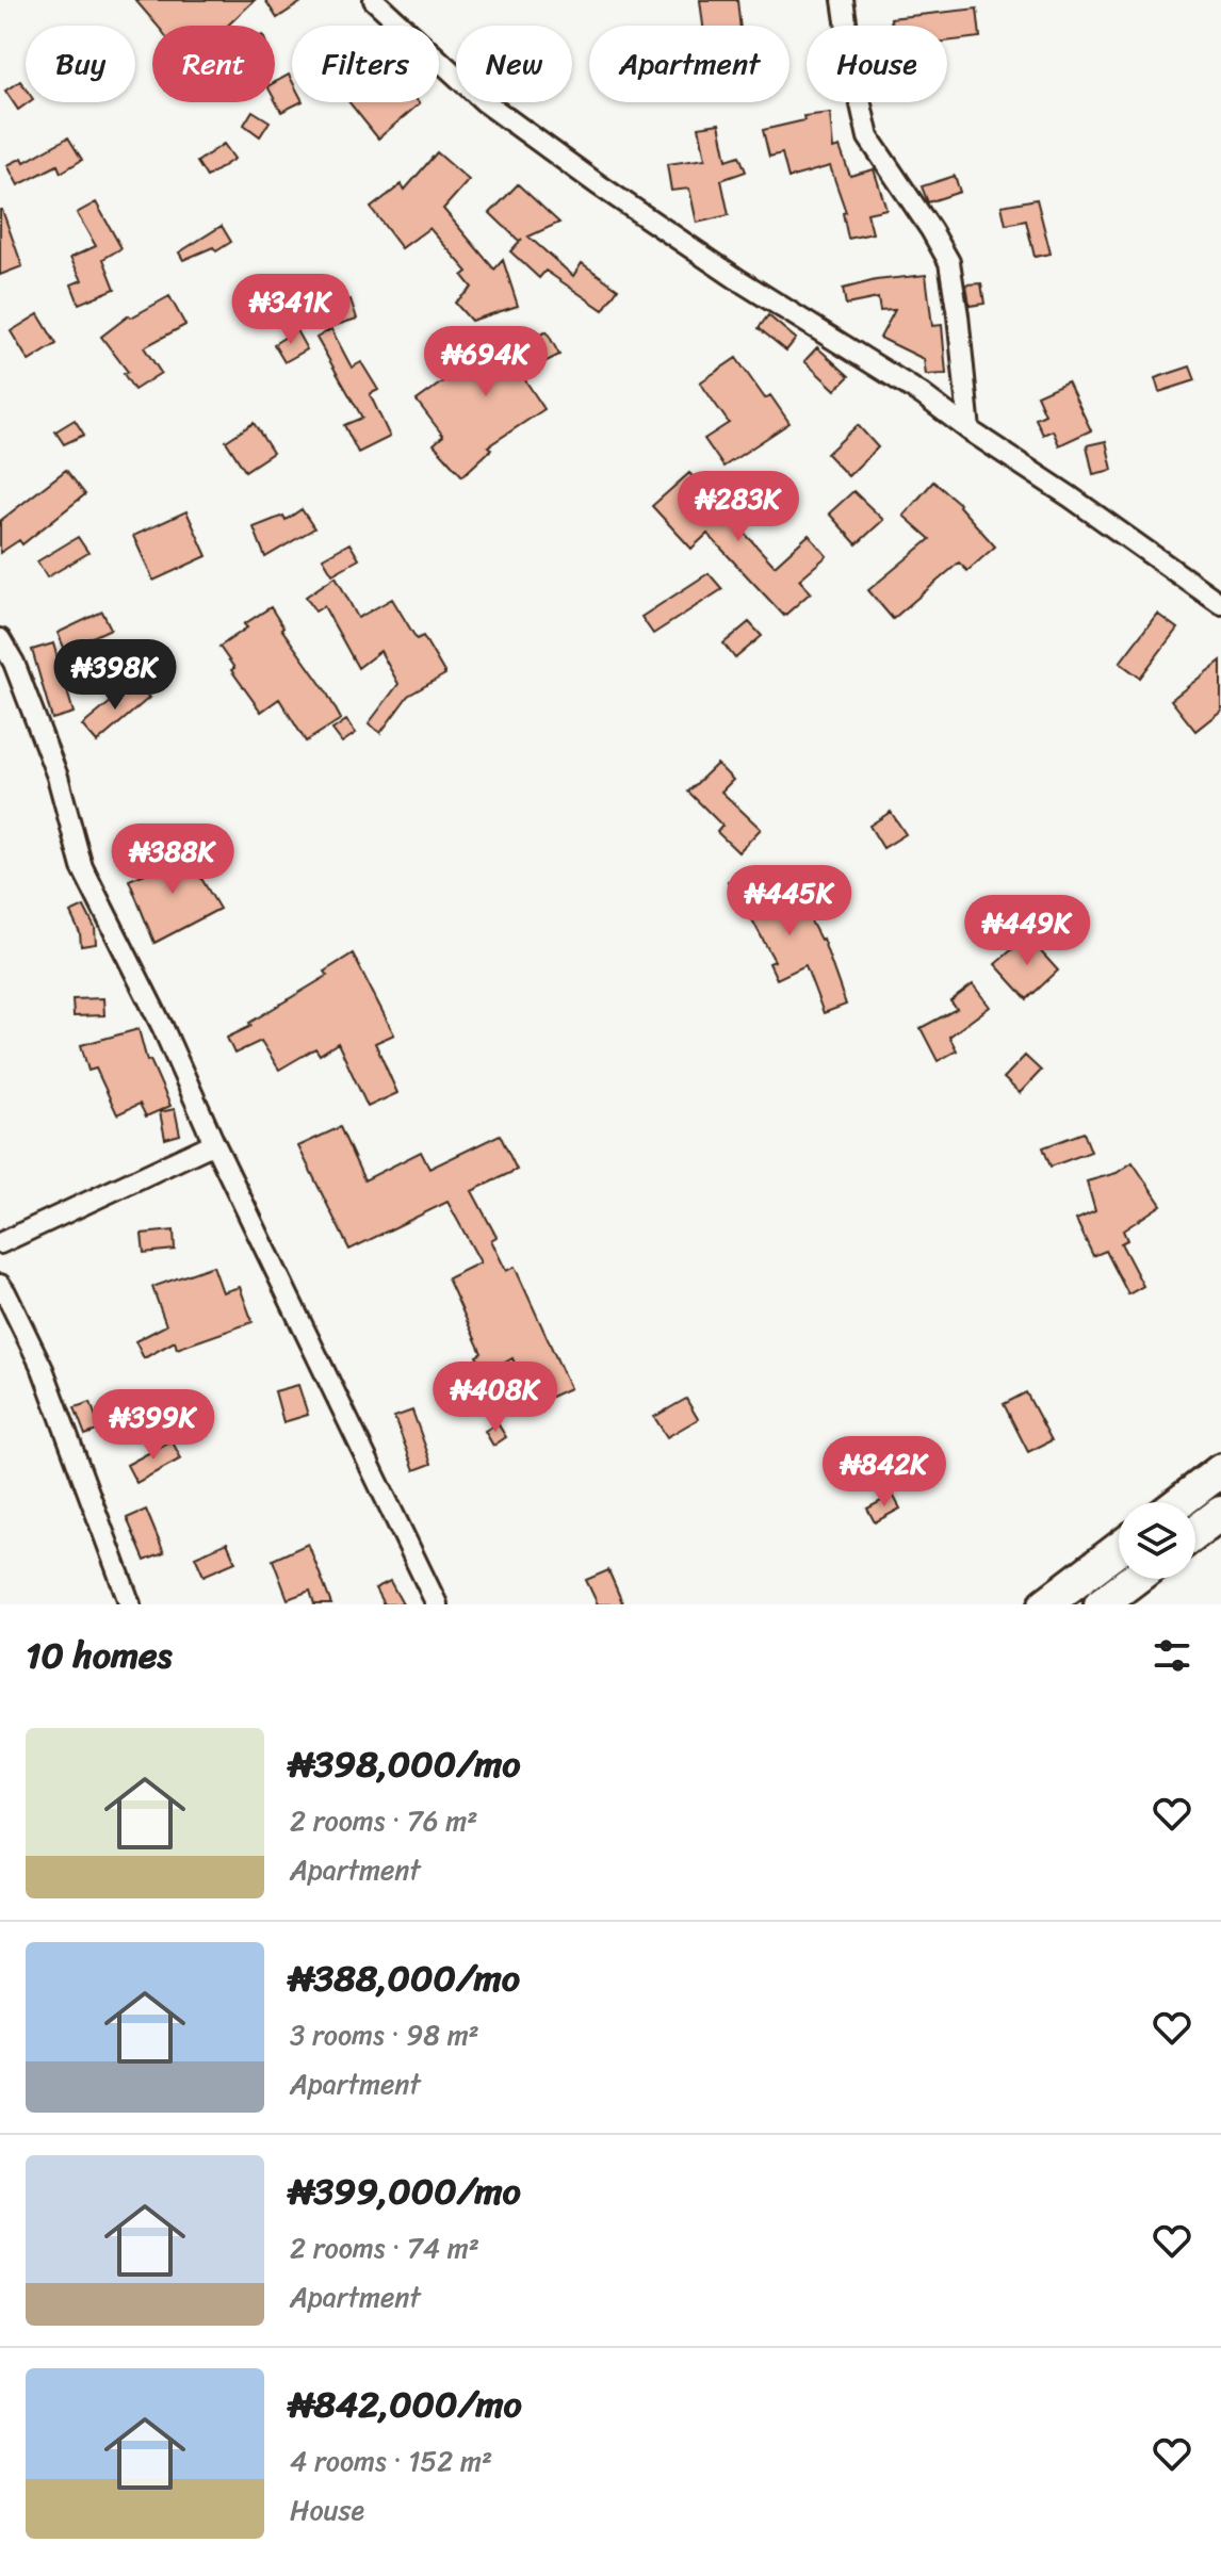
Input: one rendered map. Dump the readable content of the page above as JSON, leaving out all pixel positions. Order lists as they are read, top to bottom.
{
  "page": {
    "chip": [
      "Buy",
      "Rent",
      "Filters",
      "New",
      "Apartment",
      "House"
    ],
    "price": [
      "₦341K",
      "₦694K",
      "₦283K",
      "₦398K",
      "₦388K",
      "₦445K",
      "₦449K",
      "₦408K",
      "₦399K",
      "₦842K"
    ],
    "heading": "10 homes",
    "list": [
      {
        "name": "₦398,000/mo",
        "note": "2 rooms · 76 m² · Apartment"
      },
      {
        "name": "₦388,000/mo",
        "note": "3 rooms · 98 m² · Apartment"
      },
      {
        "name": "₦399,000/mo",
        "note": "2 rooms · 74 m² · Apartment"
      },
      {
        "name": "₦842,000/mo",
        "note": "4 rooms · 152 m² · House"
      }
    ]
  }
}
